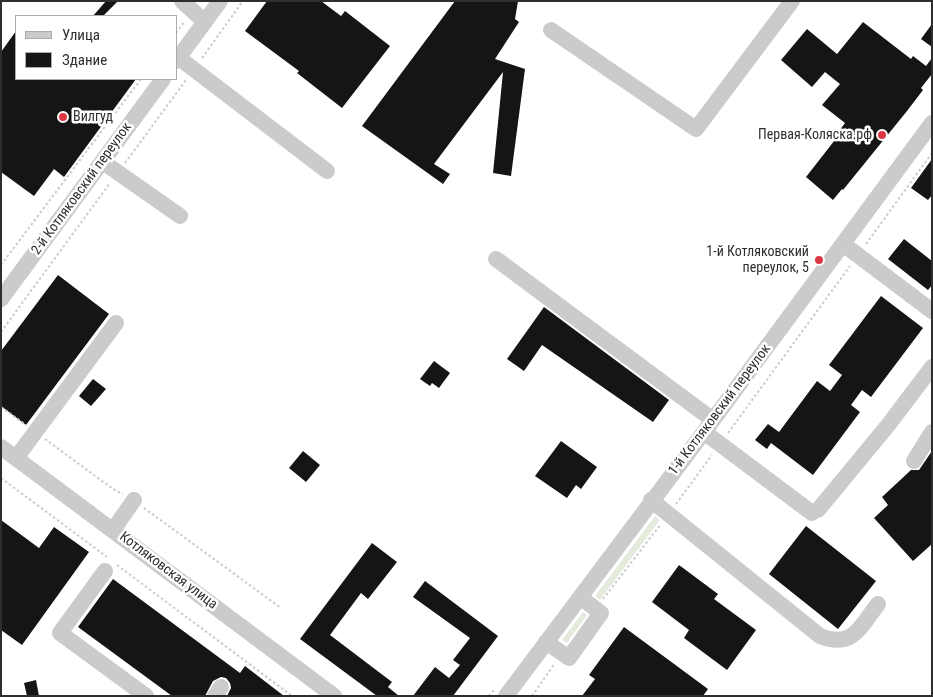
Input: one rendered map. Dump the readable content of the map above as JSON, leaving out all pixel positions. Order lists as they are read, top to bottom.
{
  "streets": {
    "street": ["2-й Котляковский переулок", "1-й Котляковский переулок", "Котляковская улица"]
  },
  "places": ["Вилгуд", "Первая-Коляска.рф", "1-й Котляковский переулок, 5"],
  "legend": ["Улица", "Здание"]
}
